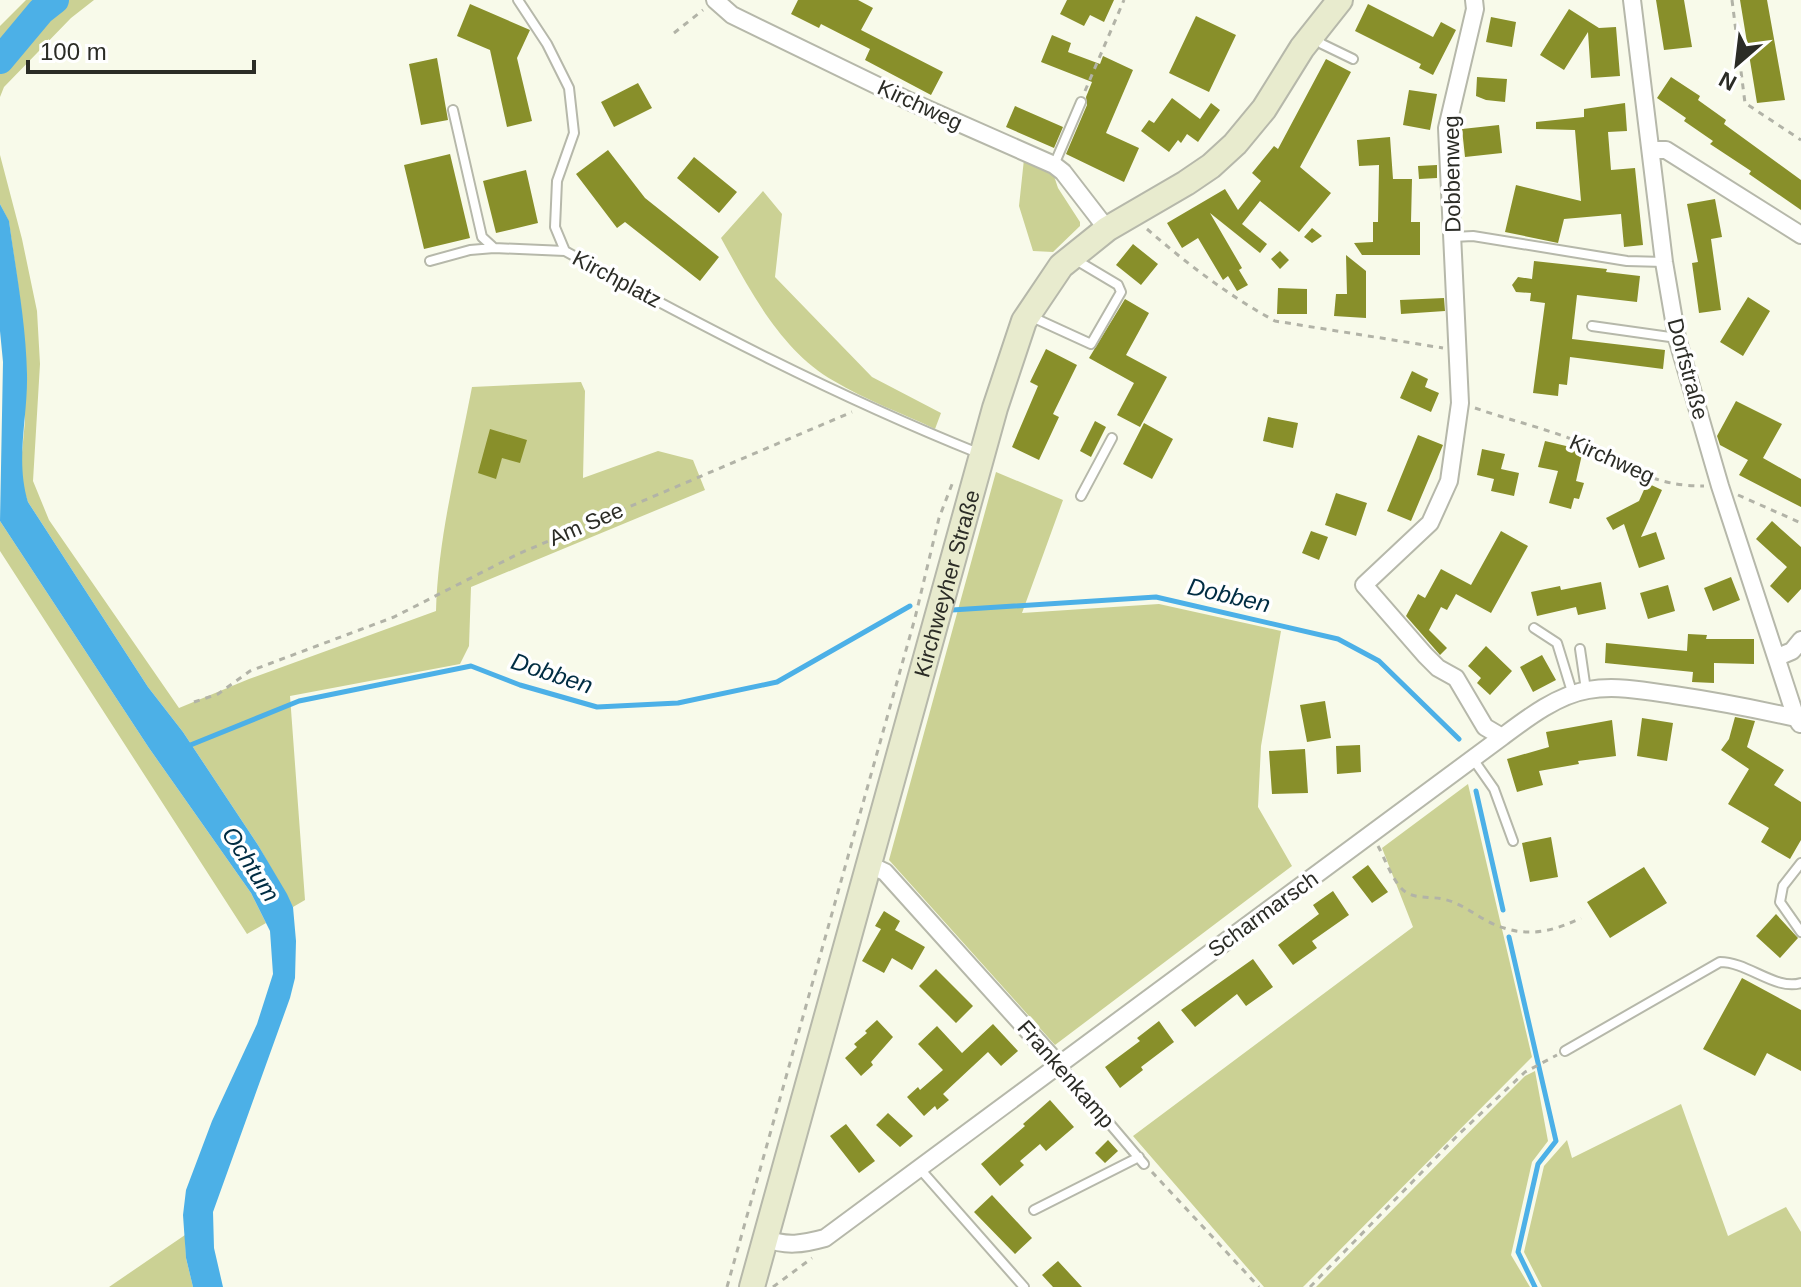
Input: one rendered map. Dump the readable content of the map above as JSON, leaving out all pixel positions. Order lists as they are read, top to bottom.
{
  "streets": {
    "main road": ["Kirchweyher Straße"],
    "street": [
      "Kirchweg",
      "Dobbenweg",
      "Dorfstraße",
      "Scharmarsch",
      "Frankenkamp"
    ],
    "lane": ["Kirchplatz"],
    "path": ["Am See"]
  },
  "crossings": [
    ["Kirchweg", "Dobbenweg"],
    ["Kirchweg", "Dorfstraße"],
    ["Kirchweg", "Kirchweyher Straße"],
    ["Dobbenweg", "Scharmarsch"],
    ["Kirchplatz", "Am See"],
    ["Dorfstraße", "Scharmarsch"],
    ["Kirchweyher Straße", "Scharmarsch"],
    ["Kirchweyher Straße", "Frankenkamp"],
    ["Scharmarsch", "Frankenkamp"]
  ],
  "water": ["Dobben", "Ochtum"],
  "scale_bar": "100 m",
  "north": "bottom left"
}
